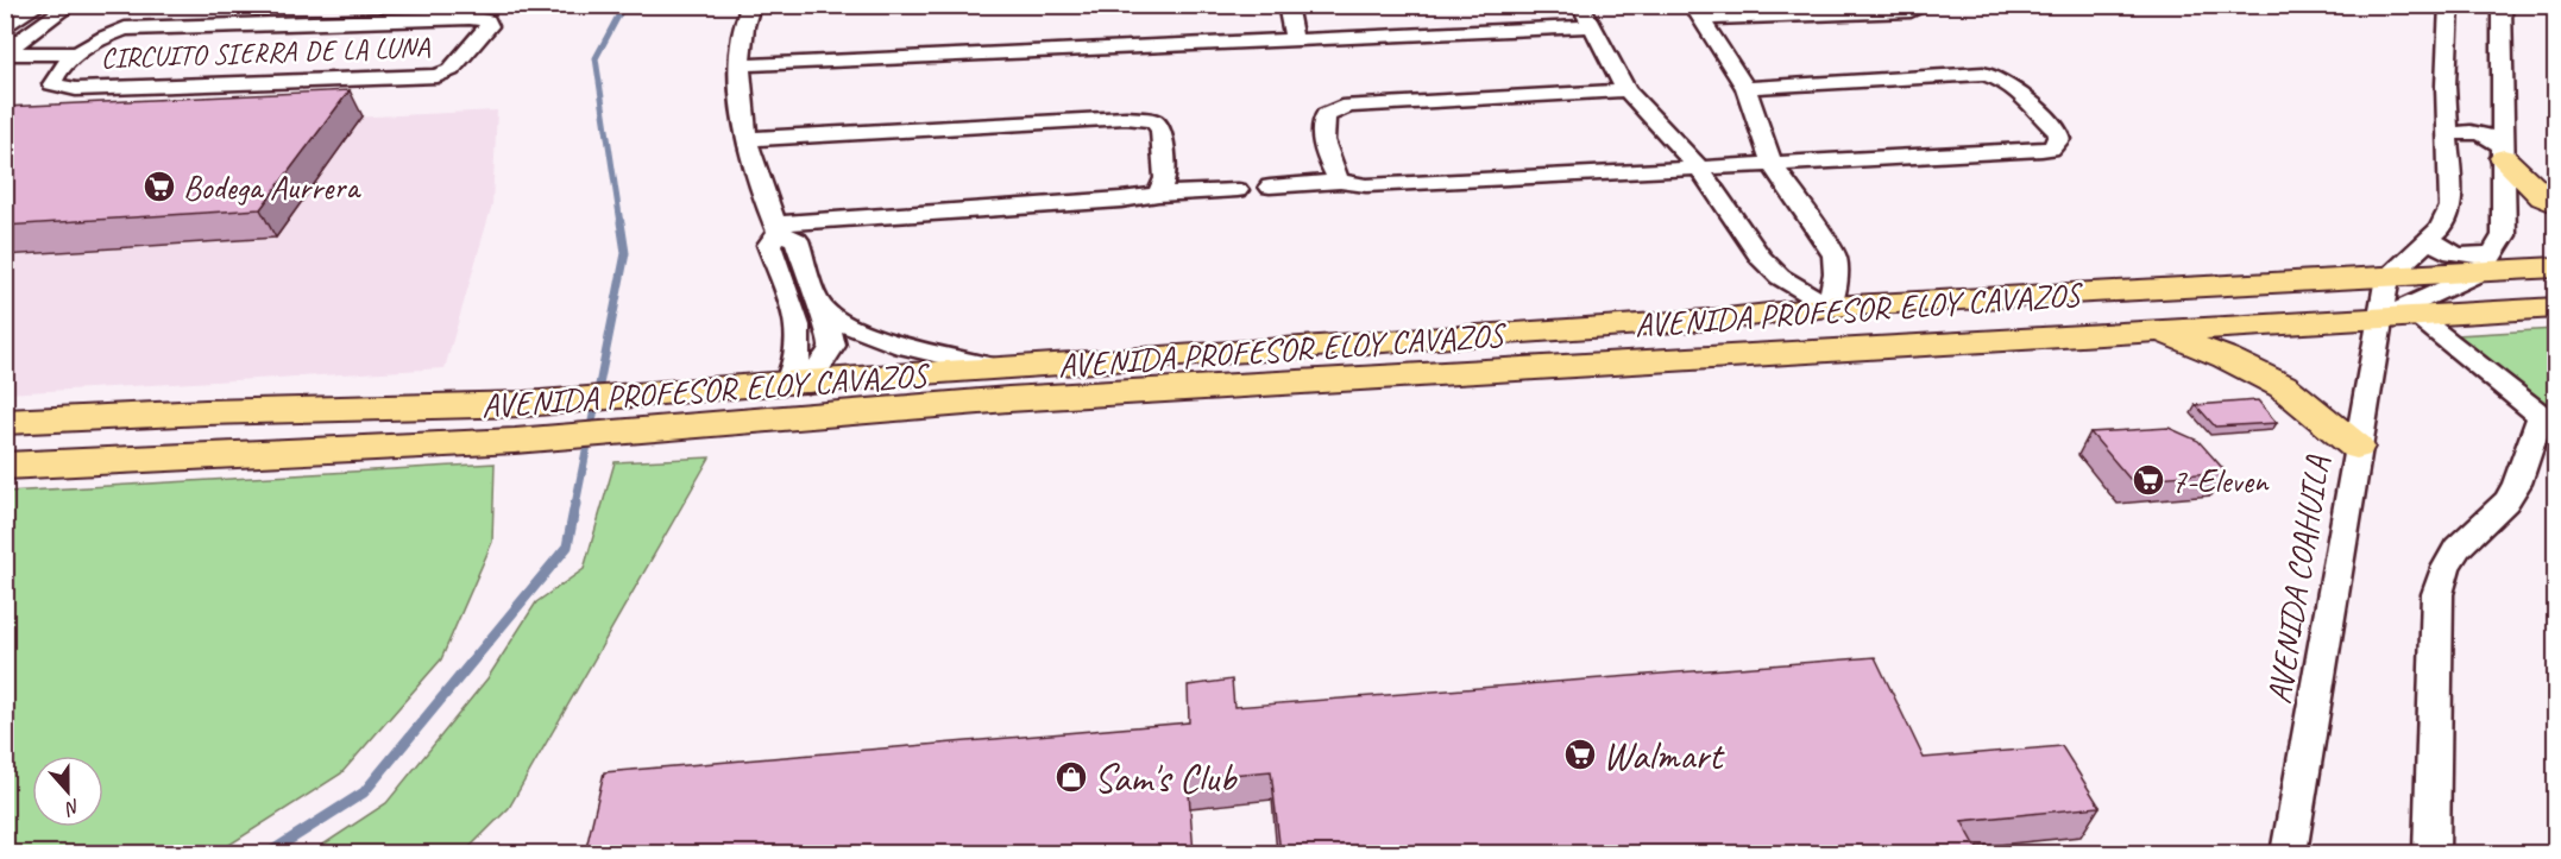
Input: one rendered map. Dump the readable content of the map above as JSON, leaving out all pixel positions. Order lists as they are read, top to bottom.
{
  "streets": {
    "main road": ["AVENIDA PROFESOR ELOY CAVAZOS"],
    "street": ["CIRCUITO SIERRA DE LA LUNA", "AVENIDA COAHUILA"]
  },
  "crossings": [
    ["AVENIDA PROFESOR ELOY CAVAZOS", "AVENIDA COAHUILA"]
  ],
  "places": {
    "supermarket": ["Bodega Aurrera", "7-Eleven", "Walmart"],
    "shop": ["Sam's Club"]
  },
  "north": "bottom"
}
